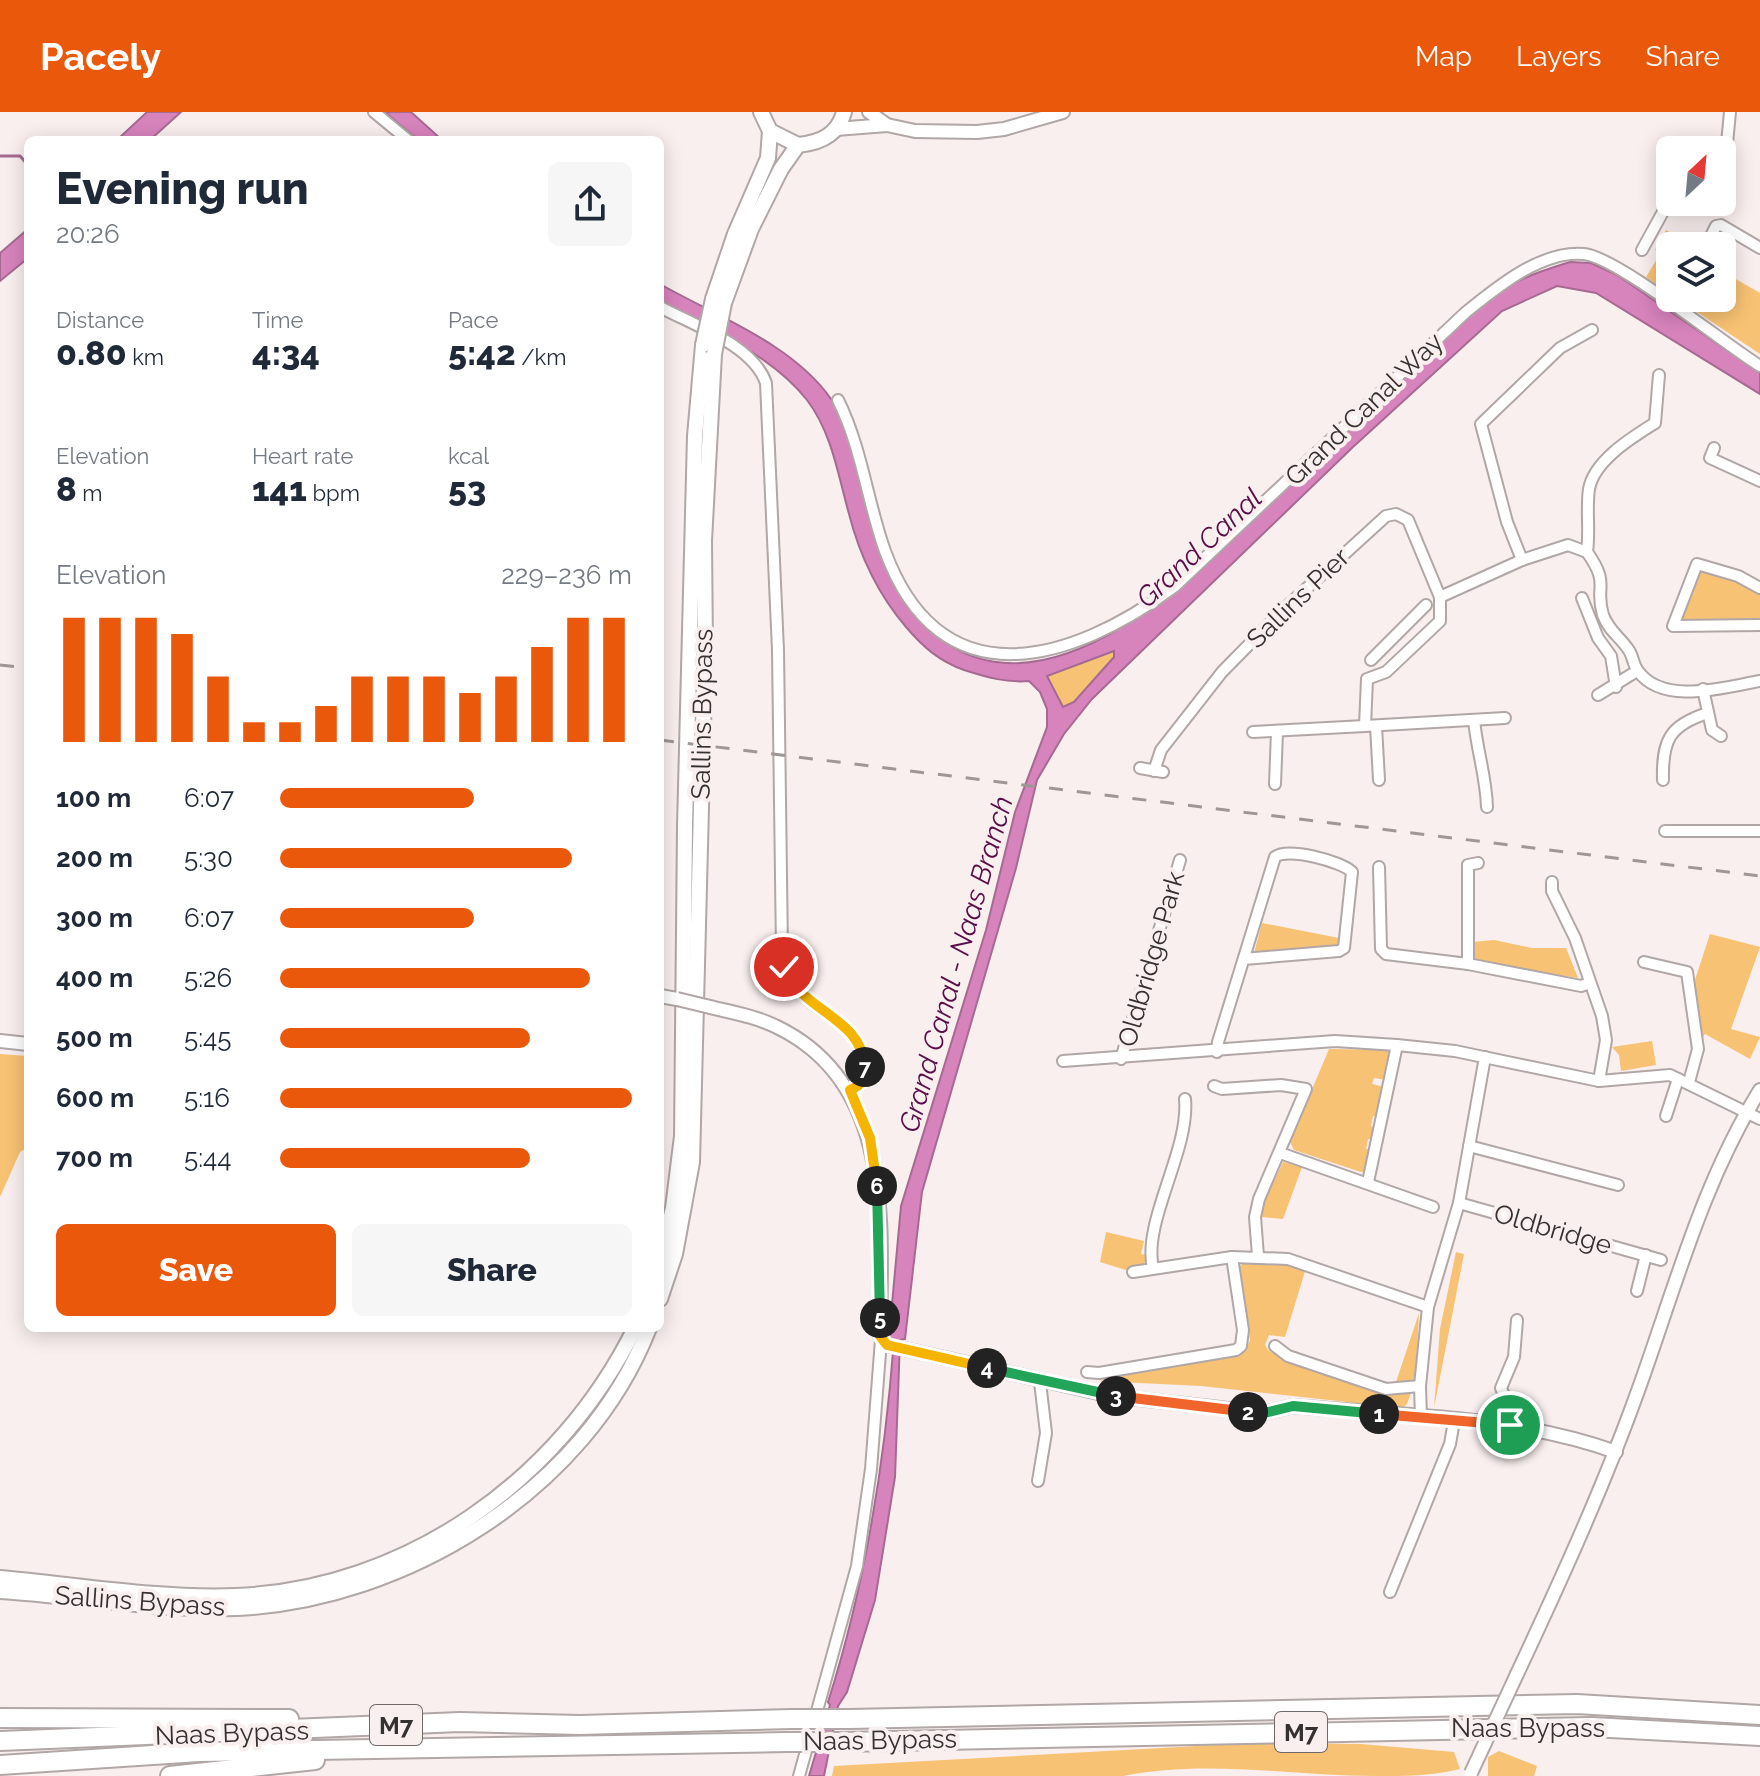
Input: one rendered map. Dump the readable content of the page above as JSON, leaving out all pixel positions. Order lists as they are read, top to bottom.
{
  "streets": {
    "highway": ["M7", "Naas Bypass"],
    "main road": ["Sallins Bypass"],
    "street": [
      "Grand Canal Way",
      "Sallins Pier",
      "Oldbridge Park",
      "Oldbridge"
    ]
  },
  "crossings": [
    ["Oldbridge Park", "Oldbridge"],
    ["M7", "Naas Bypass"]
  ],
  "water": ["Grand Canal", "Grand Canal - Naas Branch"],
  "north": "top right",
  "page": {
    "header": "Pacely",
    "nav": ["Map", "Layers", "Share"],
    "heading": ["Evening run", "20:26"],
    "stats": [
      ["Distance", "0.80 km"],
      ["Time", "4:34"],
      ["Pace", "5:42 /km"],
      ["Elevation", "8 m"],
      ["Heart rate", "141 bpm"],
      ["kcal", "53"]
    ],
    "chart": ["Elevation", "229–236 m"],
    "list": [
      {
        "name": "100 m",
        "note": "6:07"
      },
      {
        "name": "200 m",
        "note": "5:30"
      },
      {
        "name": "300 m",
        "note": "6:07"
      },
      {
        "name": "400 m",
        "note": "5:26"
      },
      {
        "name": "500 m",
        "note": "5:45"
      },
      {
        "name": "600 m",
        "note": "5:16"
      },
      {
        "name": "700 m",
        "note": "5:44"
      }
    ],
    "pins": [
      "7",
      "6",
      "5",
      "4",
      "3",
      "2",
      "1"
    ],
    "buttons": ["Save", "Share"]
  }
}
